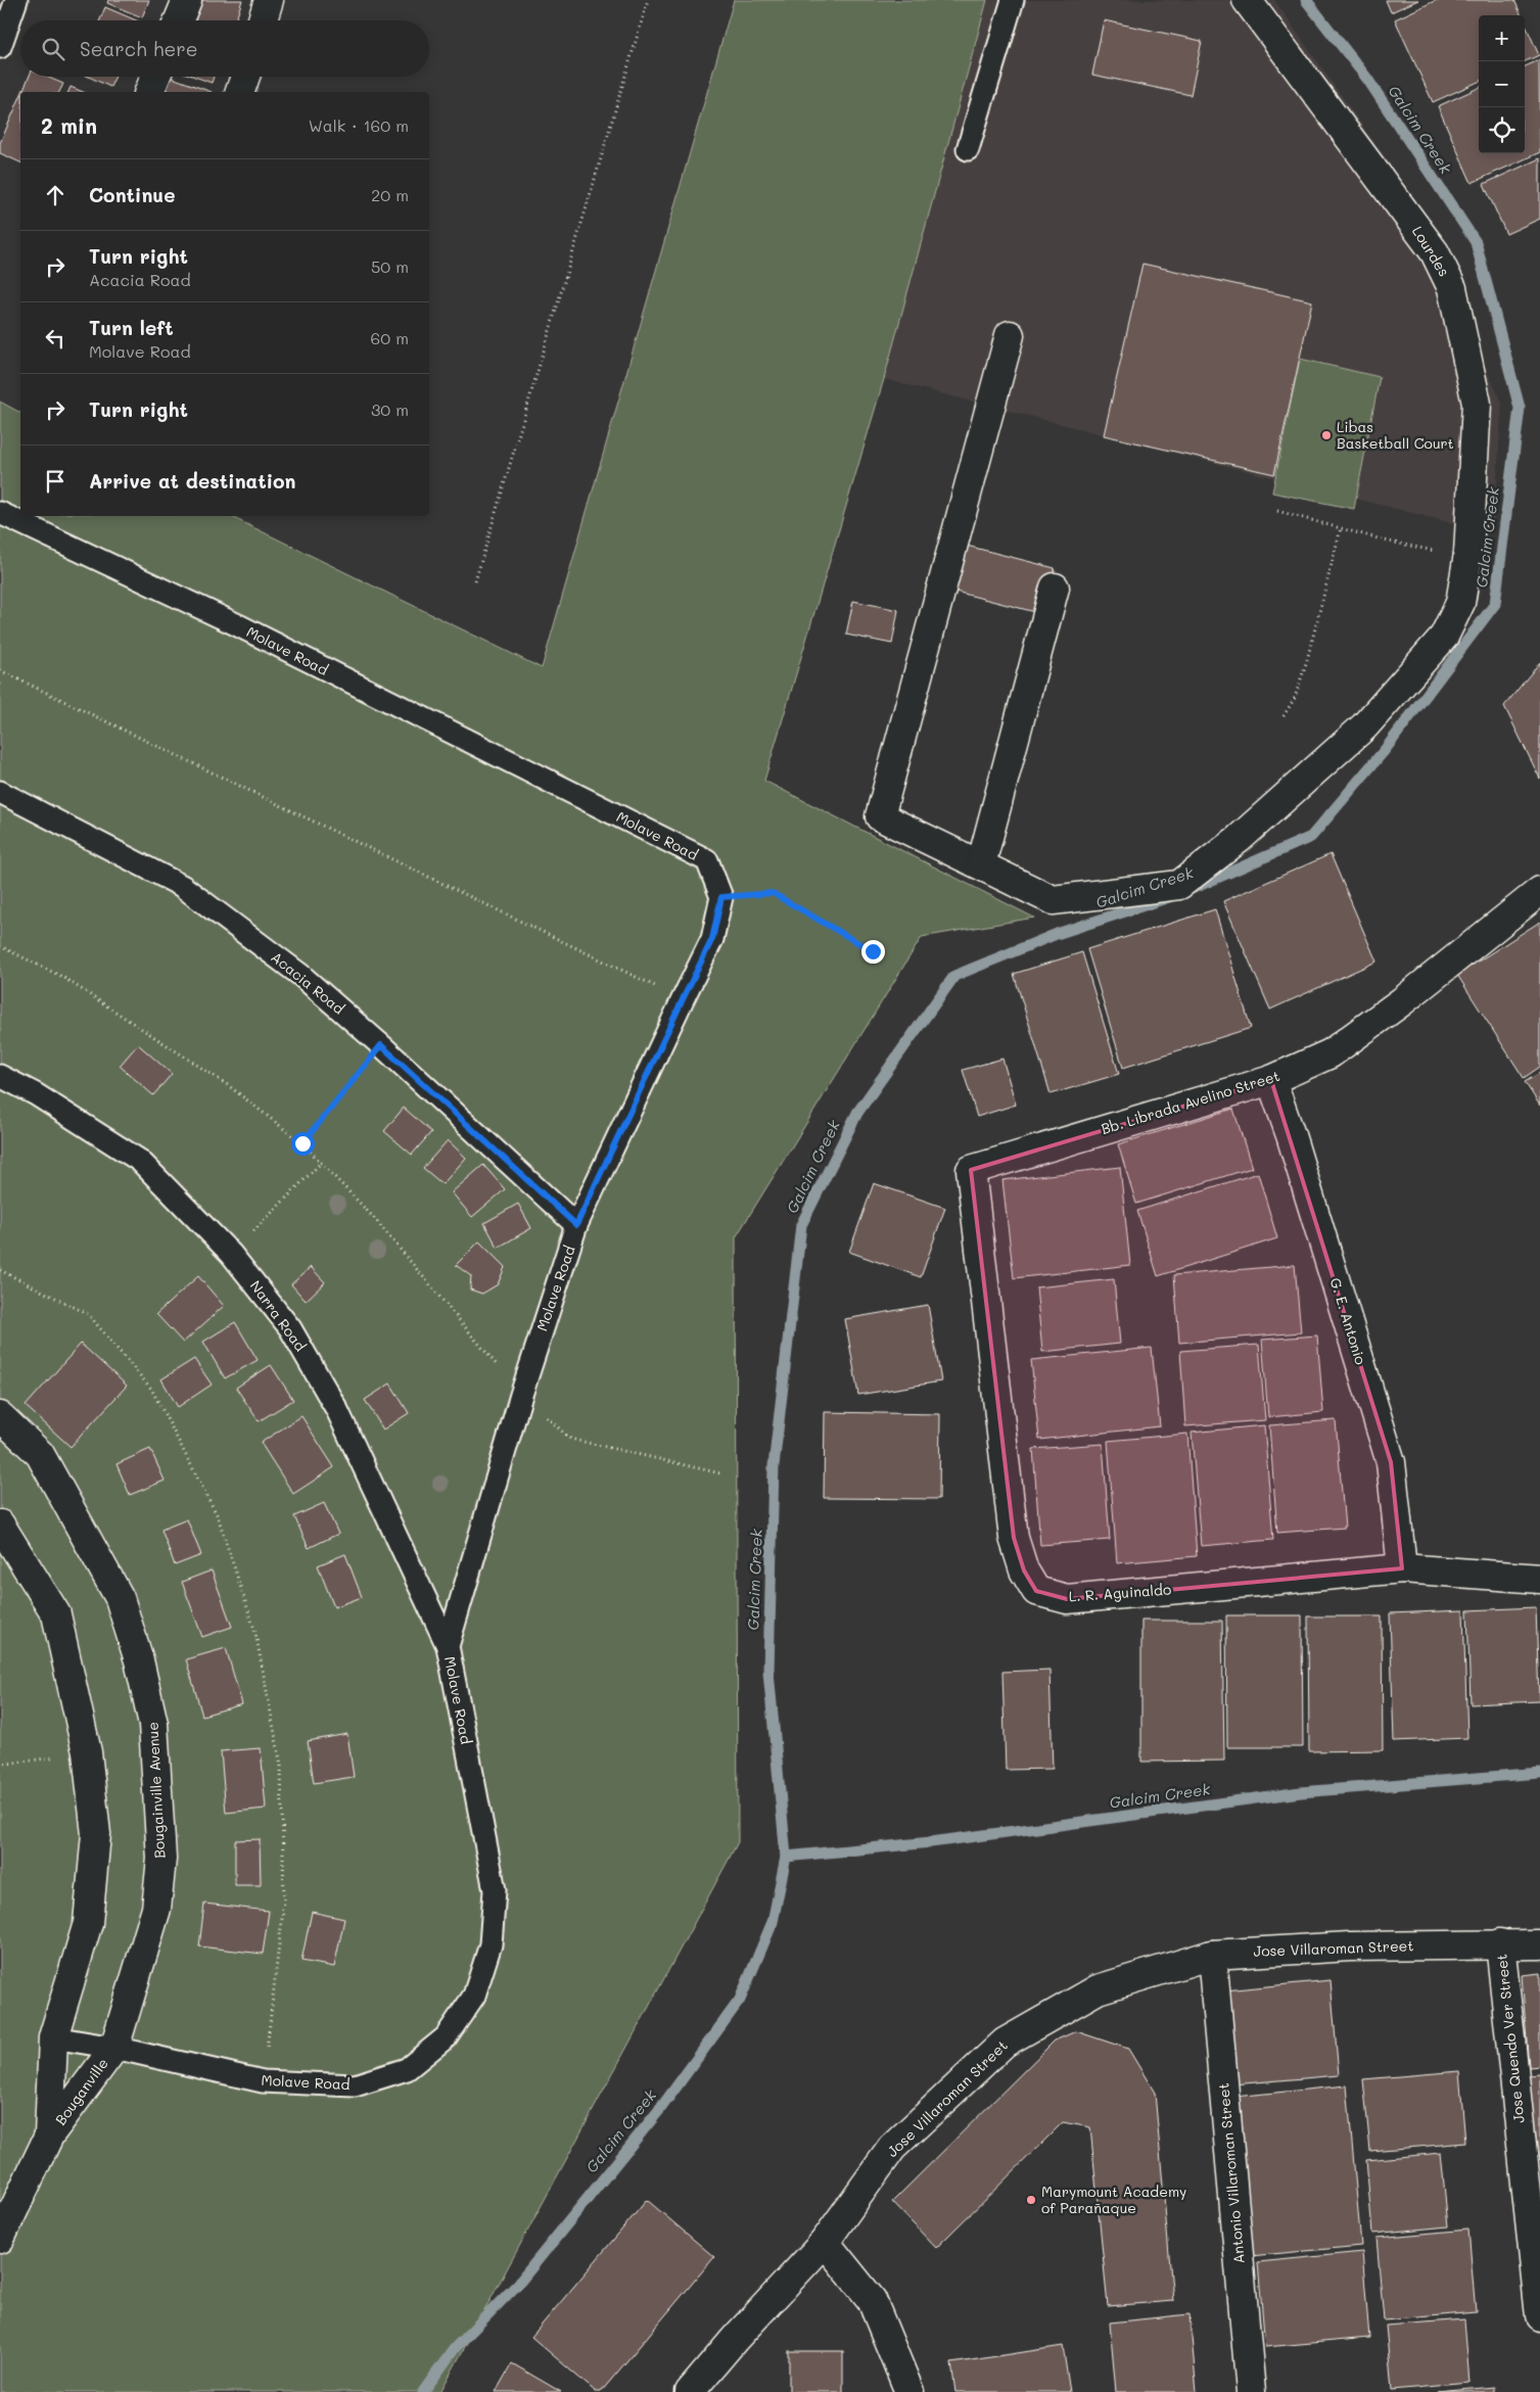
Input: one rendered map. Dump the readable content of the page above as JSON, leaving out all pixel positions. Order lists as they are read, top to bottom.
{
  "streets": {
    "street": [
      "Lourdes",
      "Bb. Librada Avelino Street",
      "G. E. Antonio",
      "L. R. Aguinaldo",
      "Bougainville Avenue",
      "Jose Villaroman Street",
      "Jose Quendo Ver Street",
      "Bouganville",
      "Antonio Villaroman Street"
    ],
    "lane": ["Molave Road", "Acacia Road", "Narra Road"]
  },
  "crossings": [
    ["Molave Road", "Acacia Road"],
    ["Molave Road", "Narra Road"],
    ["Molave Road", "Bougainville Avenue"],
    ["Molave Road", "Bouganville"],
    ["Bb. Librada Avelino Street", "G. E. Antonio"],
    ["Bb. Librada Avelino Street", "L. R. Aguinaldo"],
    ["G. E. Antonio", "L. R. Aguinaldo"],
    ["Bougainville Avenue", "Bouganville"],
    ["Jose Villaroman Street", "Jose Quendo Ver Street"],
    ["Jose Villaroman Street", "Antonio Villaroman Street"]
  ],
  "water": ["Galcim Creek"],
  "places": ["Libas Basketball Court", "Marymount Academy of Parañaque"],
  "page": {
    "map_buttons": ["+", "−"],
    "search": "Search here",
    "heading": ["2 min", "Walk · 160 m"],
    "list": [
      ["Continue", "20 m"],
      ["Turn right", "Acacia Road", "50 m"],
      ["Turn left", "Molave Road", "60 m"],
      ["Turn right", "30 m"],
      "Arrive at destination"
    ]
  }
}
